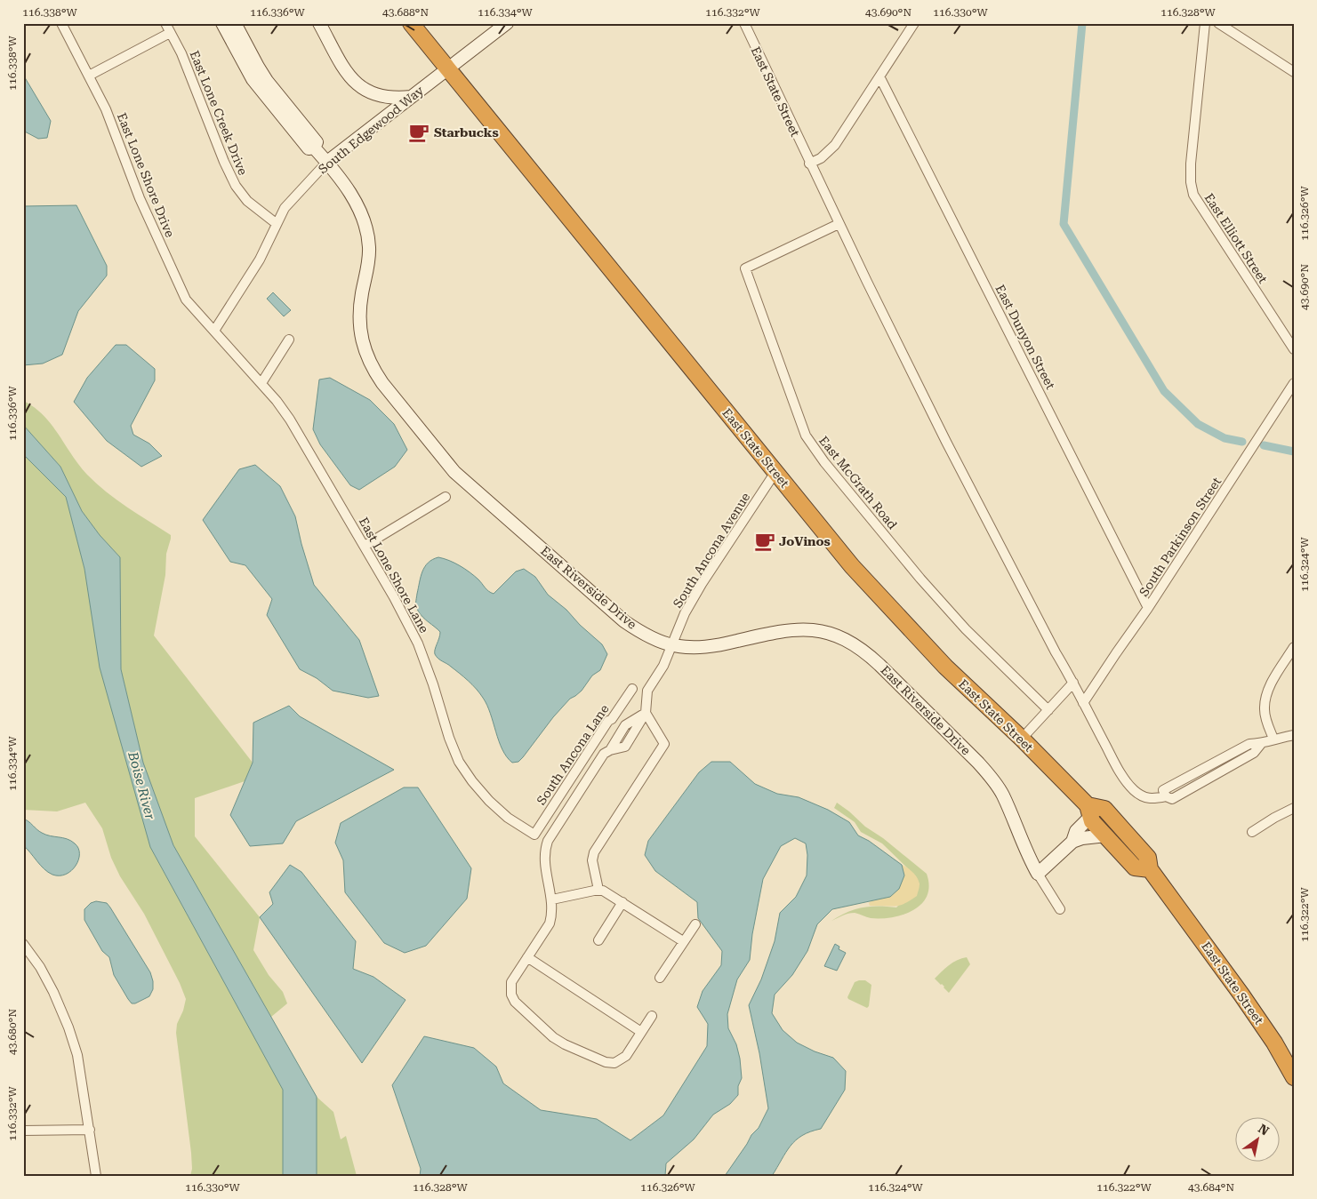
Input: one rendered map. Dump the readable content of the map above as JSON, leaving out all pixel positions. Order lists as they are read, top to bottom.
{
  "streets": {
    "highway": ["East State Street"],
    "street": [
      "East Lone Creek Drive",
      "South Edgewood Way",
      "East Lone Shore Drive",
      "East Elliott Street",
      "East Dunyon Street",
      "East McGrath Road",
      "South Parkinson Street",
      "South Ancona Avenue",
      "East Lone Shore Lane",
      "East Riverside Drive",
      "South Ancona Lane"
    ]
  },
  "crossings": [
    ["East State Street", "South Edgewood Way"],
    ["East State Street", "East McGrath Road"],
    ["East State Street", "South Parkinson Street"],
    ["East State Street", "South Ancona Avenue"],
    ["East Lone Creek Drive", "South Edgewood Way"],
    ["South Edgewood Way", "East Lone Shore Drive"],
    ["South Edgewood Way", "East Lone Shore Lane"],
    ["South Edgewood Way", "East Riverside Drive"],
    ["East Lone Shore Drive", "East Lone Shore Lane"],
    ["East Dunyon Street", "South Parkinson Street"],
    ["South Ancona Avenue", "East Riverside Drive"],
    ["East Lone Shore Lane", "South Ancona Lane"]
  ],
  "water": ["Boise River"],
  "places": {
    "cafe": ["Starbucks", "JoVinos"]
  },
  "north": "top right",
  "coordinates": [
    "116.338°W",
    "116.336°W",
    "43.688°N",
    "116.334°W",
    "116.332°W",
    "43.690°N",
    "116.330°W",
    "116.328°W",
    "116.326°W",
    "116.324°W",
    "116.322°W",
    "43.680°N",
    "43.684°N"
  ]
}
